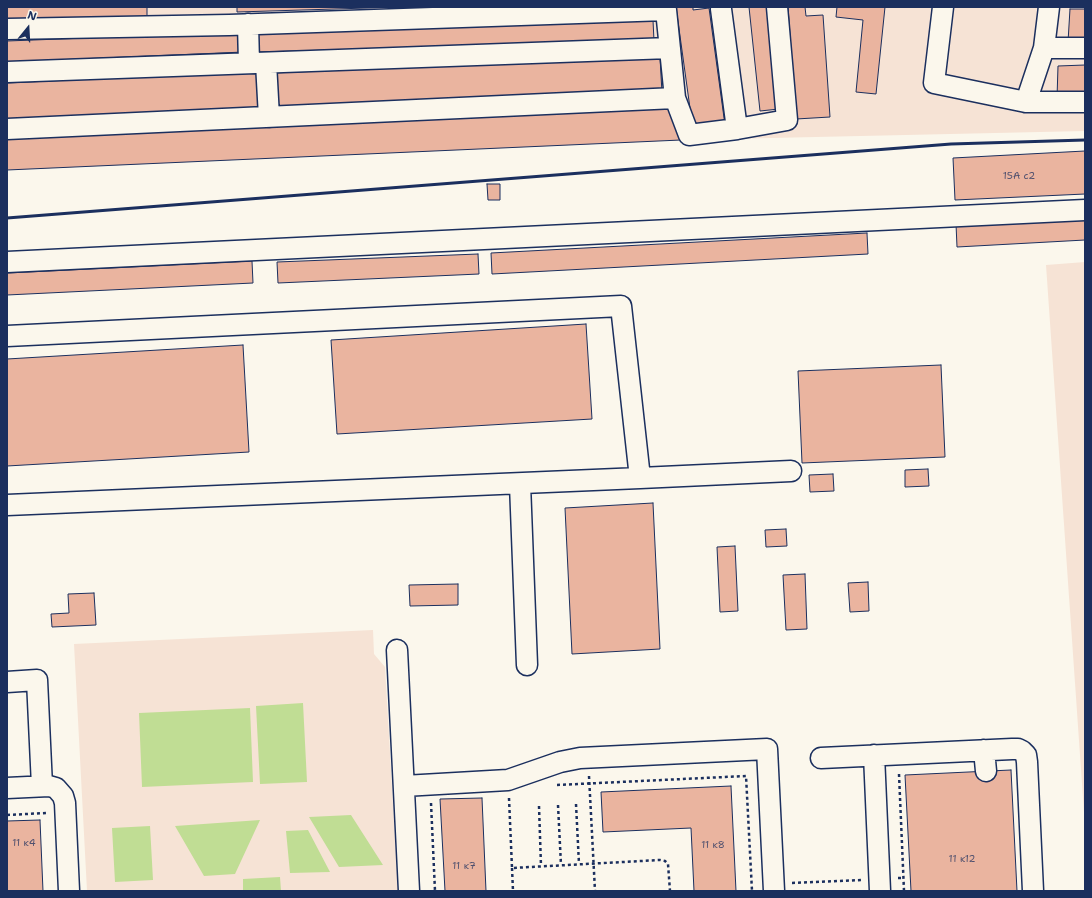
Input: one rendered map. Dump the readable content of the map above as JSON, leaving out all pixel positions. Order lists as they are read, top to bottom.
{
  "house_numbers": [
    "15А с2",
    "11 к4",
    "11 к8",
    "11 к12",
    "11 к7"
  ],
  "north": "top"
}
